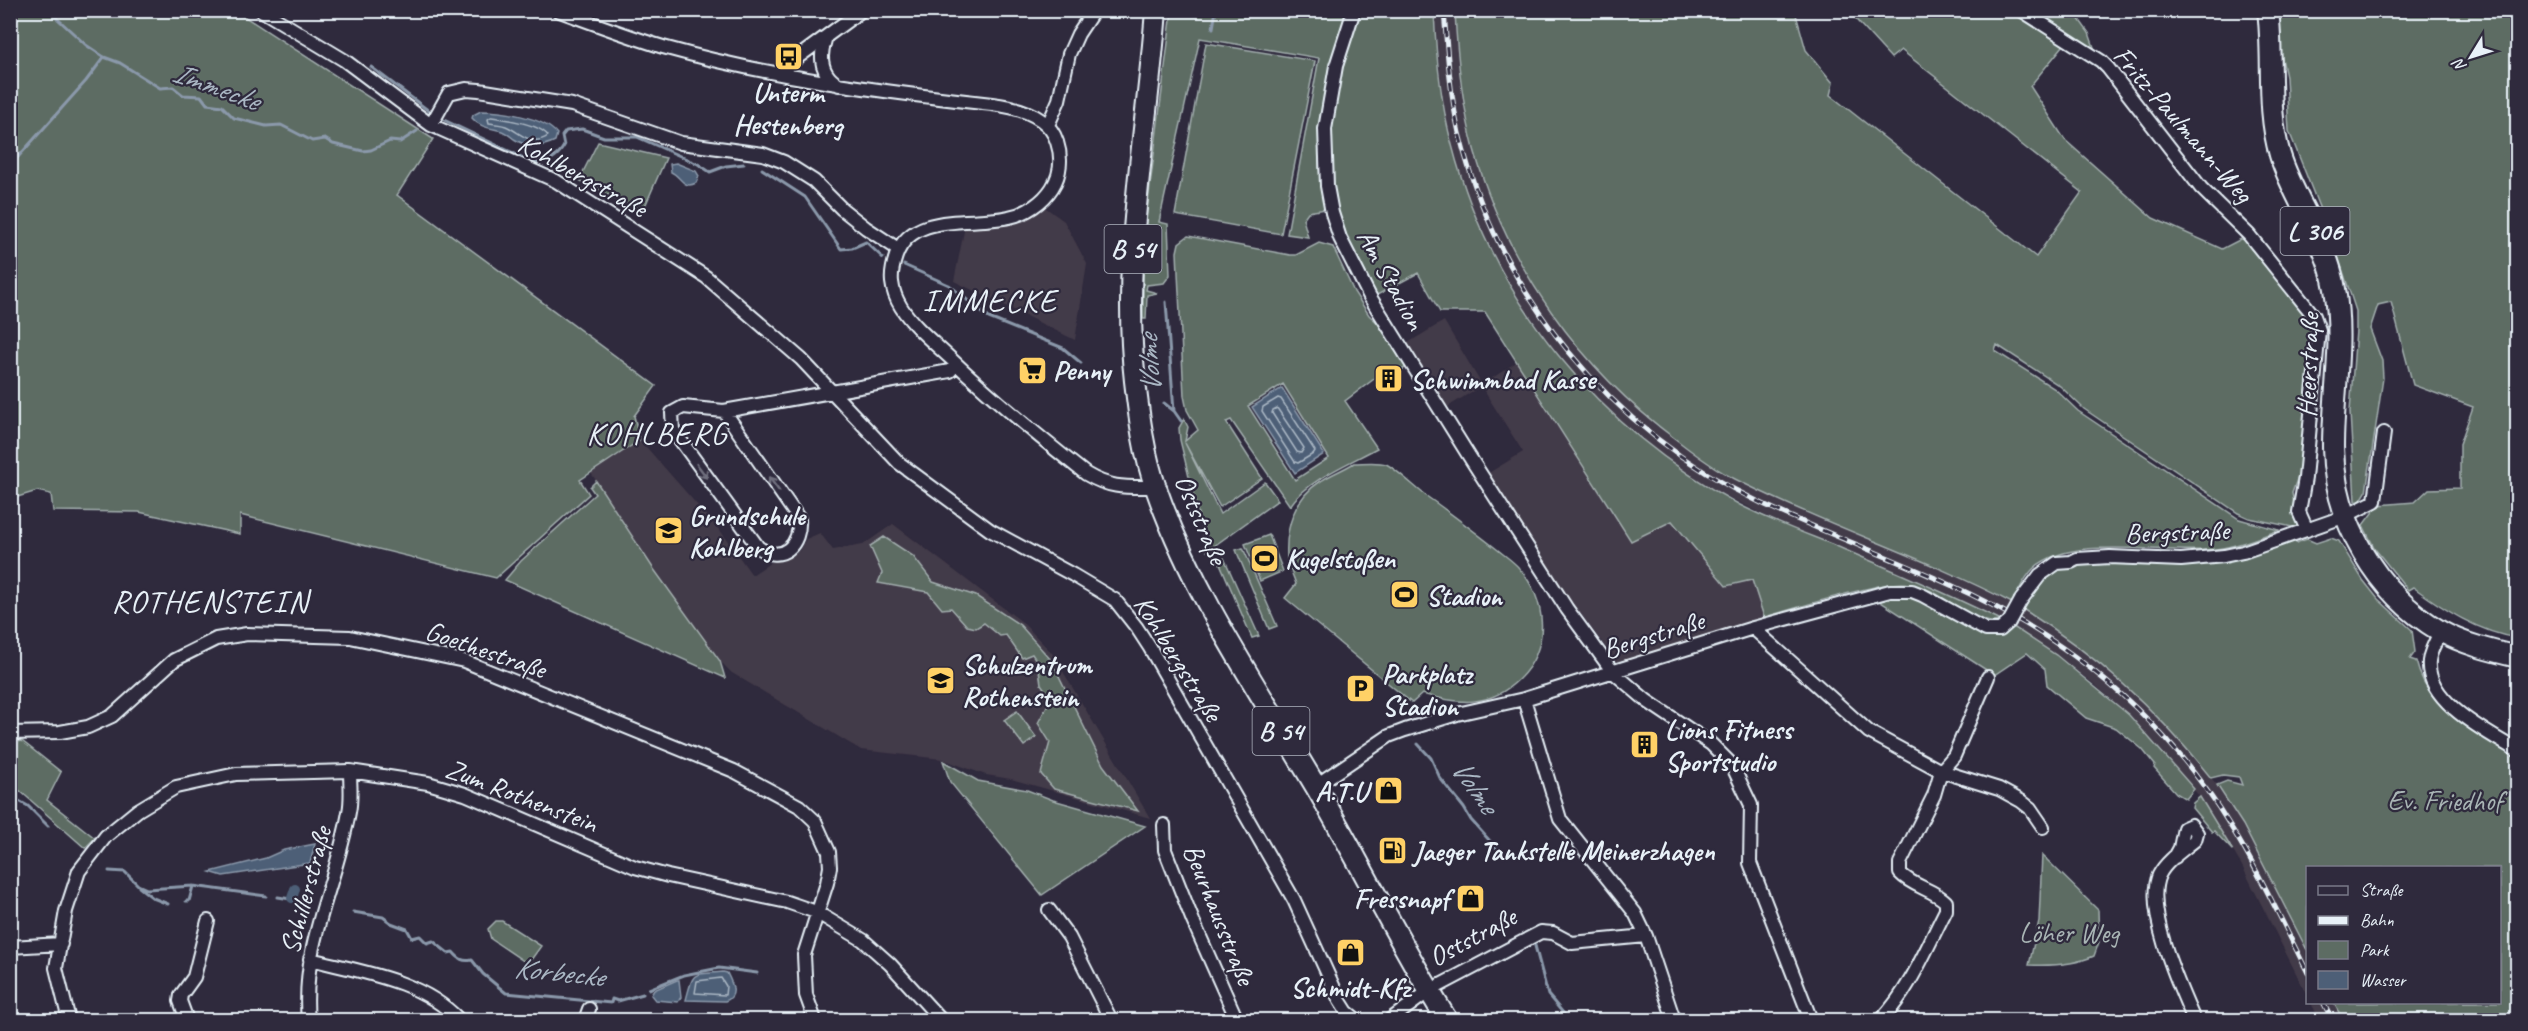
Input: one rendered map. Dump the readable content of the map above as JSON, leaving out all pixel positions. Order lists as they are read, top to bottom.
{
  "streets": {
    "main road": [
      "L 306",
      "B 54",
      "Heerstraße",
      "Oststraße"
    ],
    "street": [
      "Fritz-Paulmann-Weg",
      "Kohlbergstraße",
      "Am Stadion",
      "Bergstraße",
      "Goethestraße",
      "Zum Rothenstein",
      "Schillerstraße",
      "Beurhausstraße"
    ]
  },
  "crossings": [
    ["Fritz-Paulmann-Weg", "Bergstraße"],
    ["L 306", "Heerstraße"],
    ["Am Stadion", "Bergstraße"],
    ["Heerstraße", "Bergstraße"],
    ["Oststraße", "Bergstraße"],
    ["Goethestraße", "Zum Rothenstein"],
    ["Zum Rothenstein", "Schillerstraße"]
  ],
  "districts": ["IMMECKE", "KOHLBERG", "ROTHENSTEIN"],
  "water": ["Immecke", "Volme", "Korbecke"],
  "parks": ["Ev. Friedhof", "Löher Weg"],
  "places": {
    "bus stop": ["Unterm Hestenberg"],
    "supermarket": ["Penny"],
    "building": ["Schwimmbad Kasse", "Lions Fitness Sportstudio"],
    "school or university": ["Grundschule Kohlberg", "Schulzentrum Rothenstein"],
    "sports": ["Kugelstoßen", "Stadion"],
    "parking": ["Parkplatz Stadion"],
    "shop": ["A.T.U", "Fressnapf", "Schmidt-Kfz"],
    "fuel station": ["Jaeger Tankstelle Meinerzhagen"]
  },
  "legend": [
    "Straße",
    "Bahn",
    "Park",
    "Wasser"
  ],
  "north": "bottom left"
}
